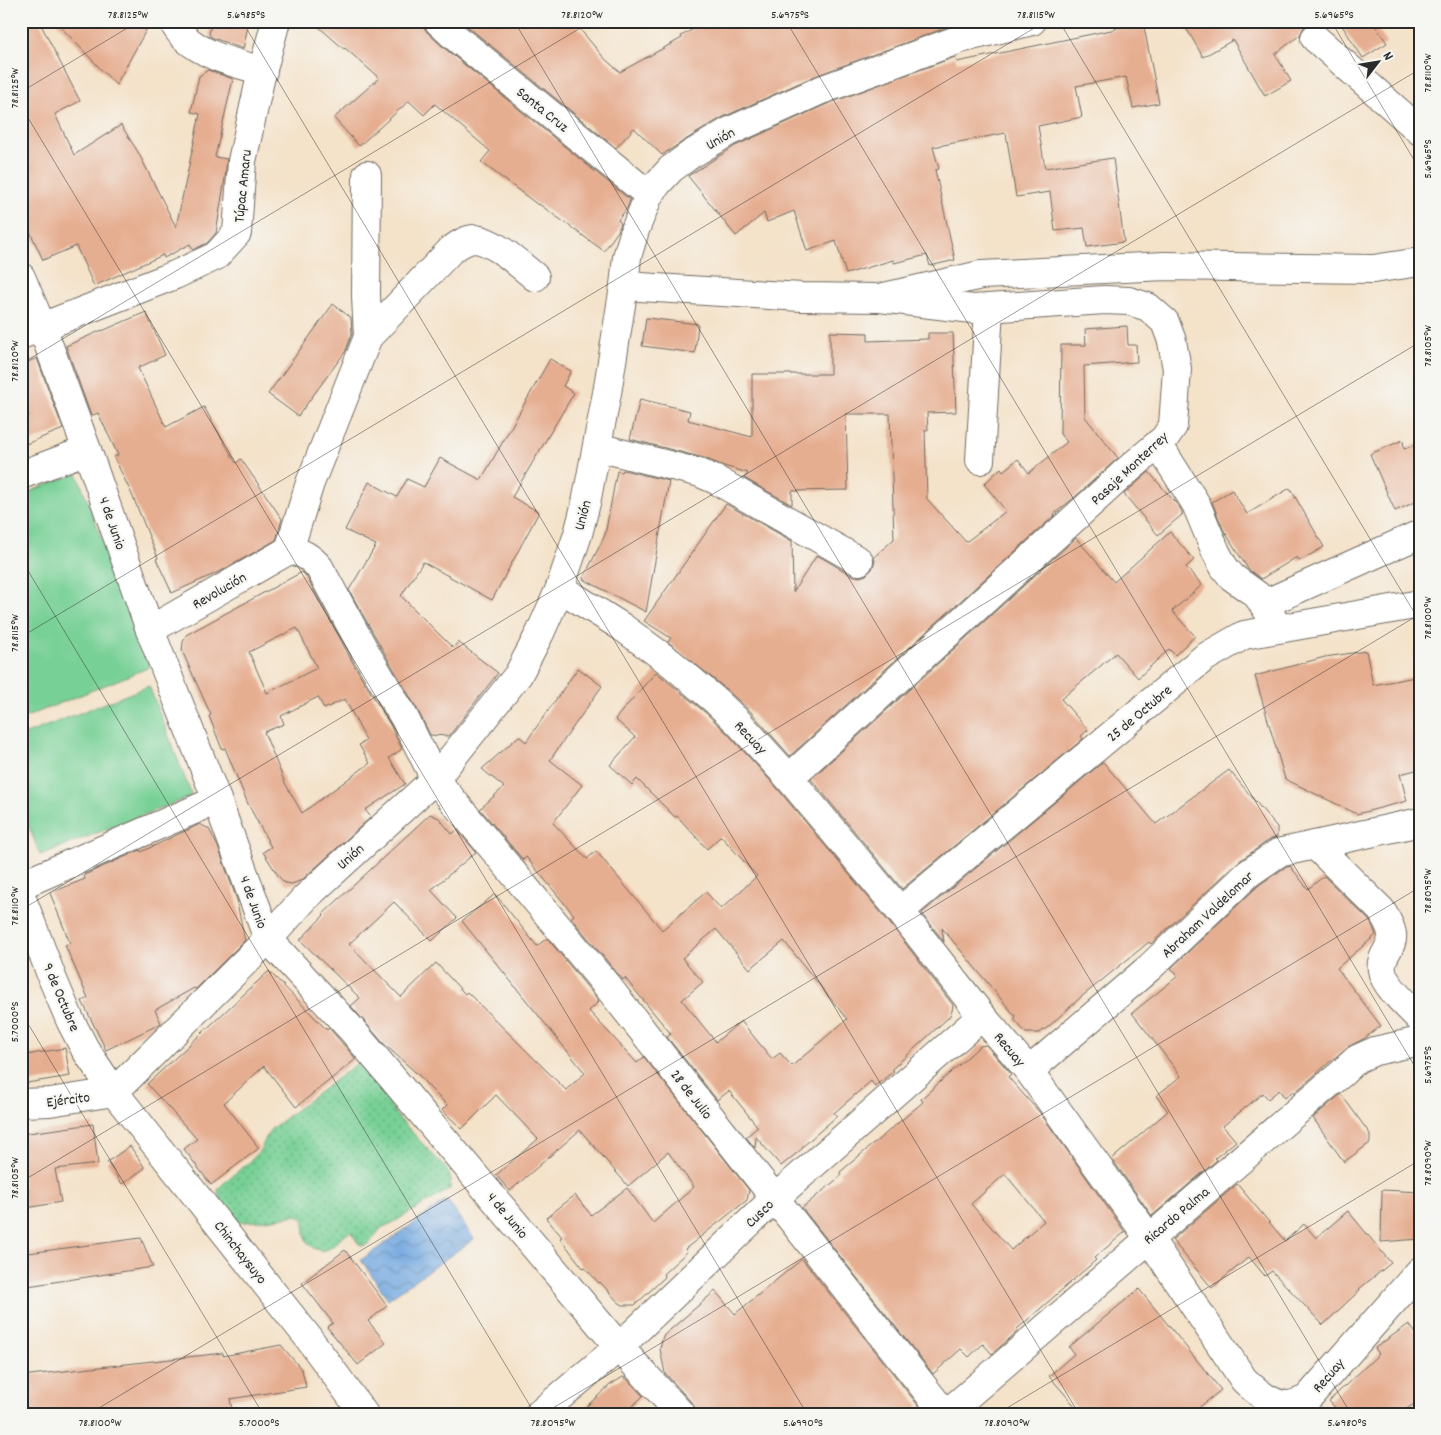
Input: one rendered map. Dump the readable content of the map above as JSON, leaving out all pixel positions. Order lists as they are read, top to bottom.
{
  "streets": {
    "street": [
      "Santa Cruz",
      "Unión",
      "Túpac Amaru",
      "Pasaje Monterrey",
      "4 de Junio",
      "Revolución",
      "25 de Octubre",
      "Recuay",
      "Abraham Valdelomar",
      "9 de Octubre",
      "28 de Julio",
      "Ejército",
      "Cusco",
      "Ricardo Palma",
      "Chinchaysuyo"
    ]
  },
  "crossings": [
    ["Santa Cruz", "Unión"],
    ["Unión", "4 de Junio"],
    ["Unión", "Recuay"],
    ["Unión", "9 de Octubre"],
    ["Unión", "28 de Julio"],
    ["Unión", "Ejército"],
    ["Unión", "Chinchaysuyo"],
    ["Túpac Amaru", "4 de Junio"],
    ["Pasaje Monterrey", "Recuay"],
    ["4 de Junio", "Revolución"],
    ["4 de Junio", "Cusco"],
    ["Revolución", "28 de Julio"],
    ["25 de Octubre", "Recuay"],
    ["Recuay", "Abraham Valdelomar"],
    ["Recuay", "Cusco"],
    ["Recuay", "Ricardo Palma"],
    ["9 de Octubre", "Ejército"],
    ["9 de Octubre", "Chinchaysuyo"],
    ["28 de Julio", "Cusco"],
    ["28 de Julio", "Ricardo Palma"],
    ["Ejército", "Chinchaysuyo"]
  ],
  "north": "top right",
  "coordinates": [
    "78.8125°W",
    "5.6985°S",
    "78.8120°W",
    "5.6975°S",
    "78.8115°W",
    "5.6965°S",
    "78.8110°W",
    "78.8105°W",
    "78.8100°W",
    "78.8095°W",
    "5.7000°S",
    "78.8090°W",
    "5.6990°S",
    "5.6980°S"
  ]
}
